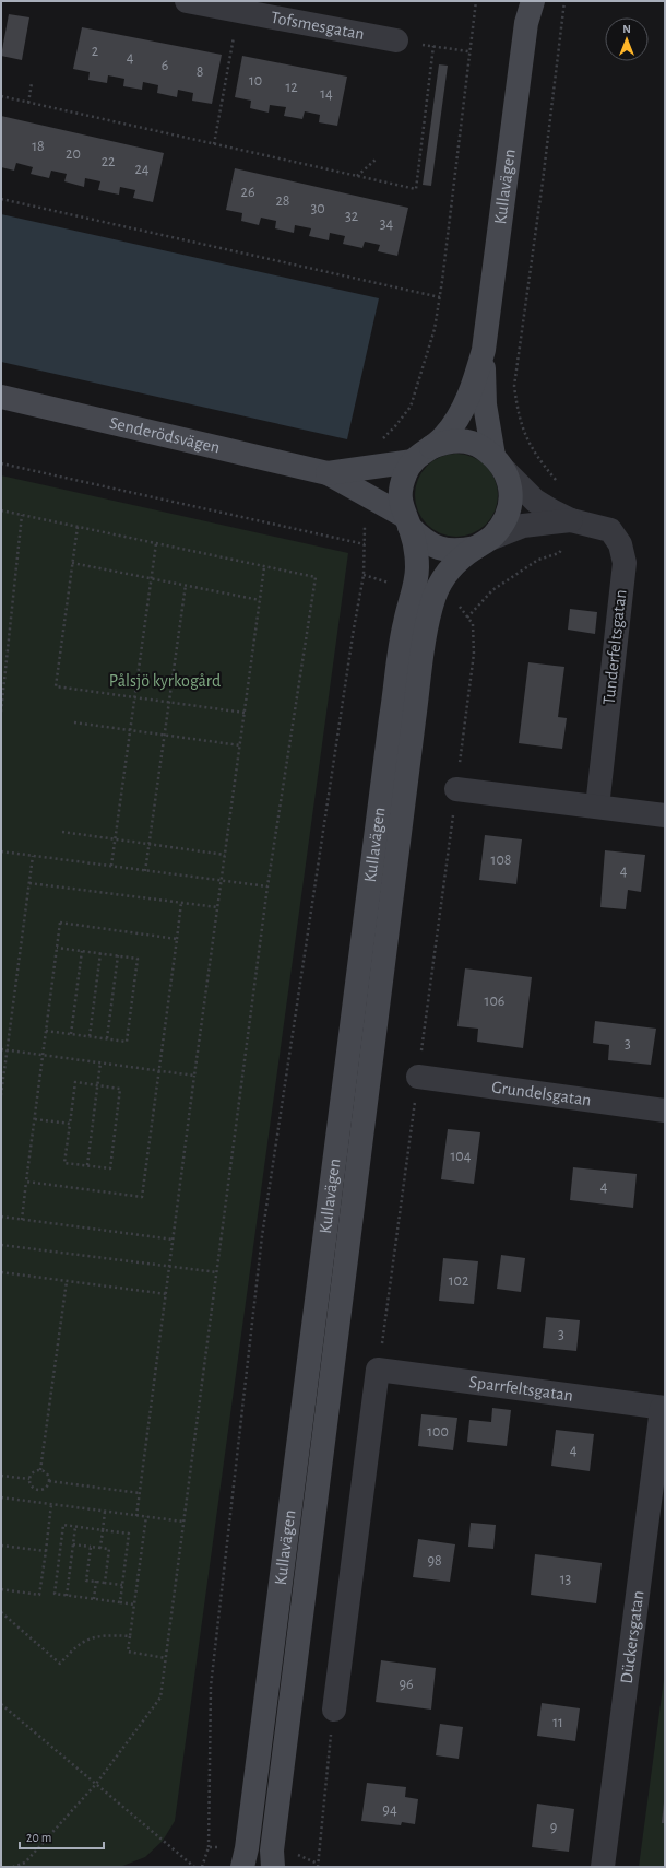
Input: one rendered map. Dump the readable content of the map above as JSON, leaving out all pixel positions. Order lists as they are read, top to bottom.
{
  "streets": {
    "street": [
      "Tofsmesgatan",
      "Kullavägen",
      "Senderödsvägen",
      "Tunderfeltsgatan",
      "Grundelsgatan",
      "Sparrfeltsgatan",
      "Dückersgatan"
    ]
  },
  "crossings": [
    ["Kullavägen", "Senderödsvägen"],
    ["Sparrfeltsgatan", "Dückersgatan"]
  ],
  "parks": ["Pålsjö kyrkogård"],
  "house_numbers": [
    "2",
    "4",
    "6",
    "8",
    "10",
    "12",
    "14",
    "18",
    "20",
    "22",
    "24",
    "26",
    "28",
    "30",
    "32",
    "34",
    "108",
    "4",
    "106",
    "3",
    "104",
    "4",
    "102",
    "3",
    "100",
    "4",
    "98",
    "13",
    "96",
    "11",
    "94",
    "9"
  ],
  "scale_bar": "20 m",
  "north": "top"
}
